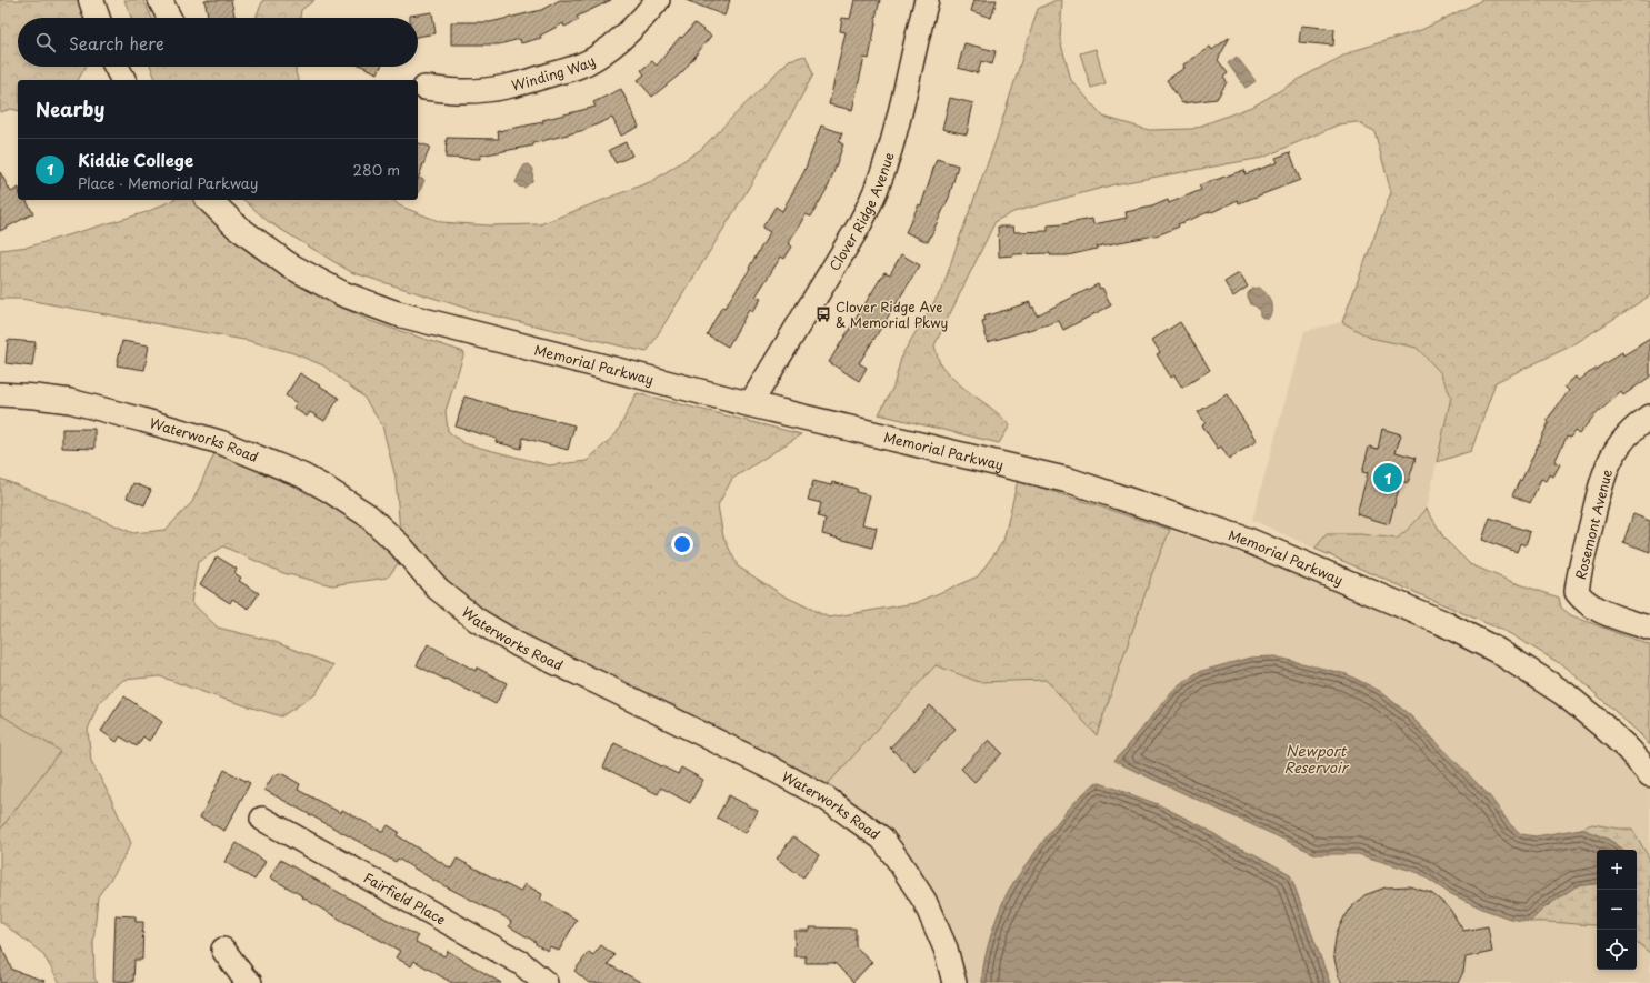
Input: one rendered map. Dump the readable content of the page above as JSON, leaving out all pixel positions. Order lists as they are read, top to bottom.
{
  "streets": {
    "main road": ["Memorial Parkway"],
    "street": [
      "Winding Way",
      "Clover Ridge Avenue",
      "Waterworks Road",
      "Rosemont Avenue",
      "Fairfield Place"
    ]
  },
  "crossings": [
    ["Clover Ridge Avenue", "Memorial Parkway"]
  ],
  "water": ["Newport Reservoir"],
  "places": {
    "bus stop": ["Clover Ridge Ave & Memorial Pkwy"]
  },
  "page": {
    "search": "Search here",
    "heading": "Nearby",
    "list": [
      {
        "mark": "1",
        "name": "Kiddie College",
        "note": "Place · Memorial Parkway",
        "value": "280 m"
      }
    ],
    "pins": "1",
    "map_buttons": ["+", "−"]
  }
}
